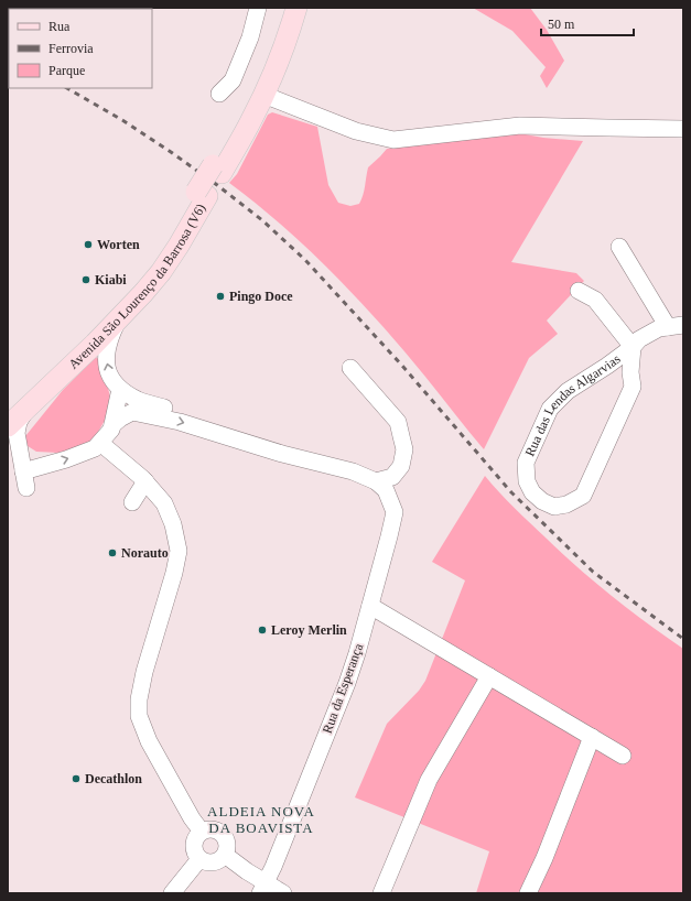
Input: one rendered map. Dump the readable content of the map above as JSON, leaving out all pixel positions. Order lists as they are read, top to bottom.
{
  "streets": {
    "main road": ["Avenida São Lourenço da Barrosa (V6)"],
    "street": ["Rua das Lendas Algarvias", "Rua da Esperança"]
  },
  "districts": ["ALDEIA NOVA DA BOAVISTA"],
  "places": [
    "Worten",
    "Kiabi",
    "Pingo Doce",
    "Norauto",
    "Leroy Merlin",
    "Decathlon"
  ],
  "legend": ["Rua", "Ferrovia", "Parque"],
  "scale_bar": "50 m"
}
